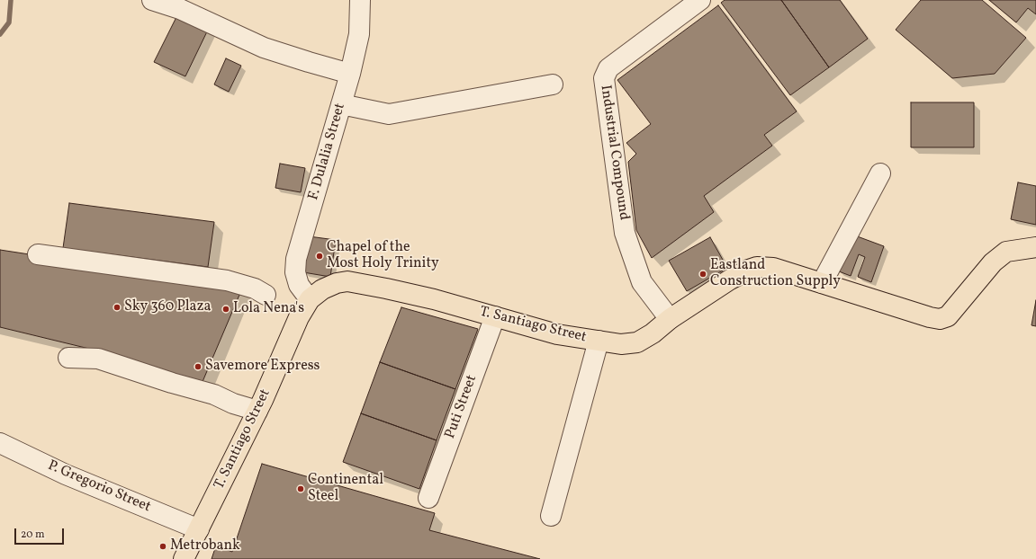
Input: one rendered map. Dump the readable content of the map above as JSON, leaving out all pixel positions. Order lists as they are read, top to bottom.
{
  "streets": {
    "main road": ["T. Santiago Street"],
    "street": [
      "F. Dulalia Street",
      "Industrial Compound",
      "Puti Street",
      "P. Gregorio Street"
    ]
  },
  "crossings": [
    ["F. Dulalia Street", "T. Santiago Street"],
    ["Industrial Compound", "T. Santiago Street"],
    ["T. Santiago Street", "Puti Street"],
    ["T. Santiago Street", "P. Gregorio Street"]
  ],
  "places": [
    "Chapel of the Most Holy Trinity",
    "Eastland Construction Supply",
    "Sky 360 Plaza",
    "Lola Nena's",
    "Savemore Express",
    "Continental Steel",
    "Metrobank"
  ],
  "scale_bar": "20 m"
}
